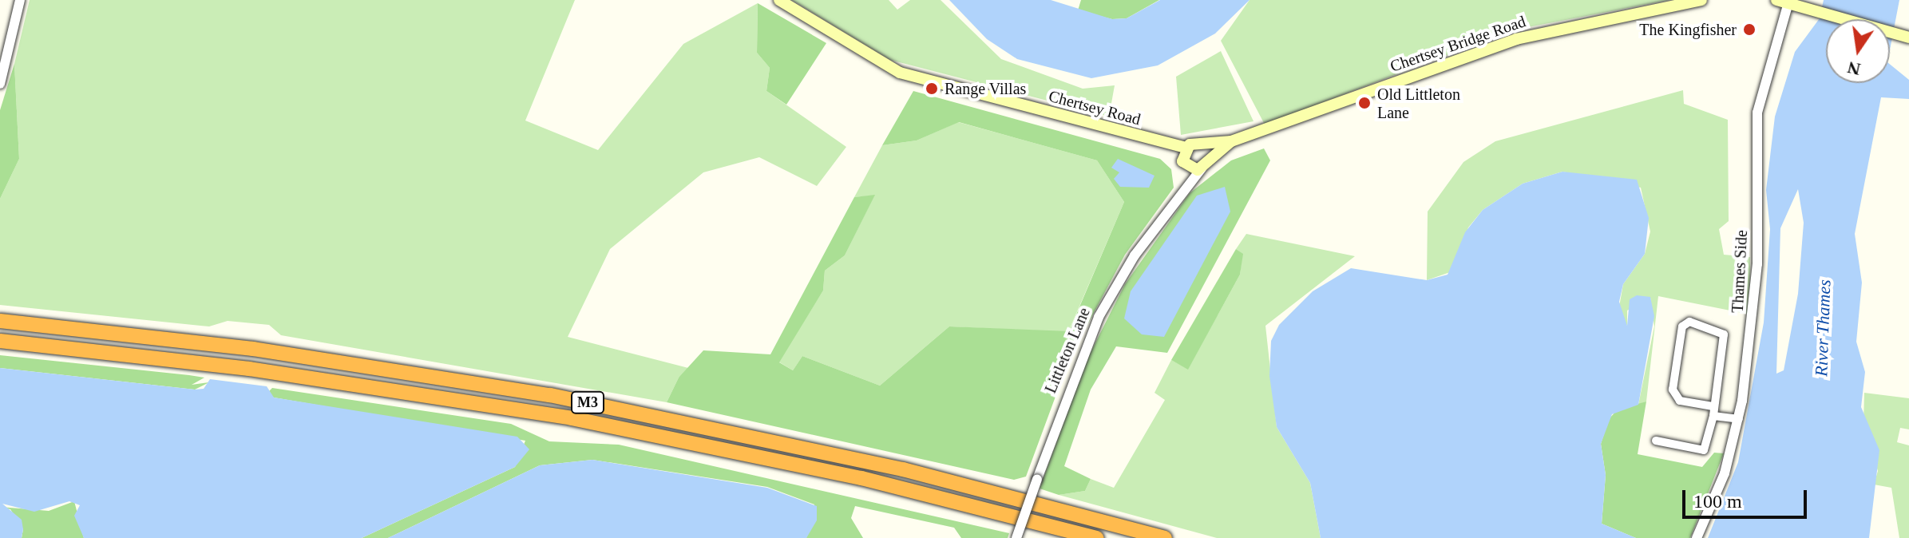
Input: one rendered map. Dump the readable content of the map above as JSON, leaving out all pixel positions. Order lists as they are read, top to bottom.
{
  "streets": {
    "highway": ["M3"],
    "main road": ["Chertsey Bridge Road", "Chertsey Road"],
    "street": ["Thames Side", "Littleton Lane"]
  },
  "crossings": [
    ["Chertsey Bridge Road", "Chertsey Road"]
  ],
  "water": ["River Thames"],
  "places": ["The Kingfisher", "Range Villas", "Old Littleton Lane"],
  "scale_bar": "100 m",
  "north": "bottom"
}
